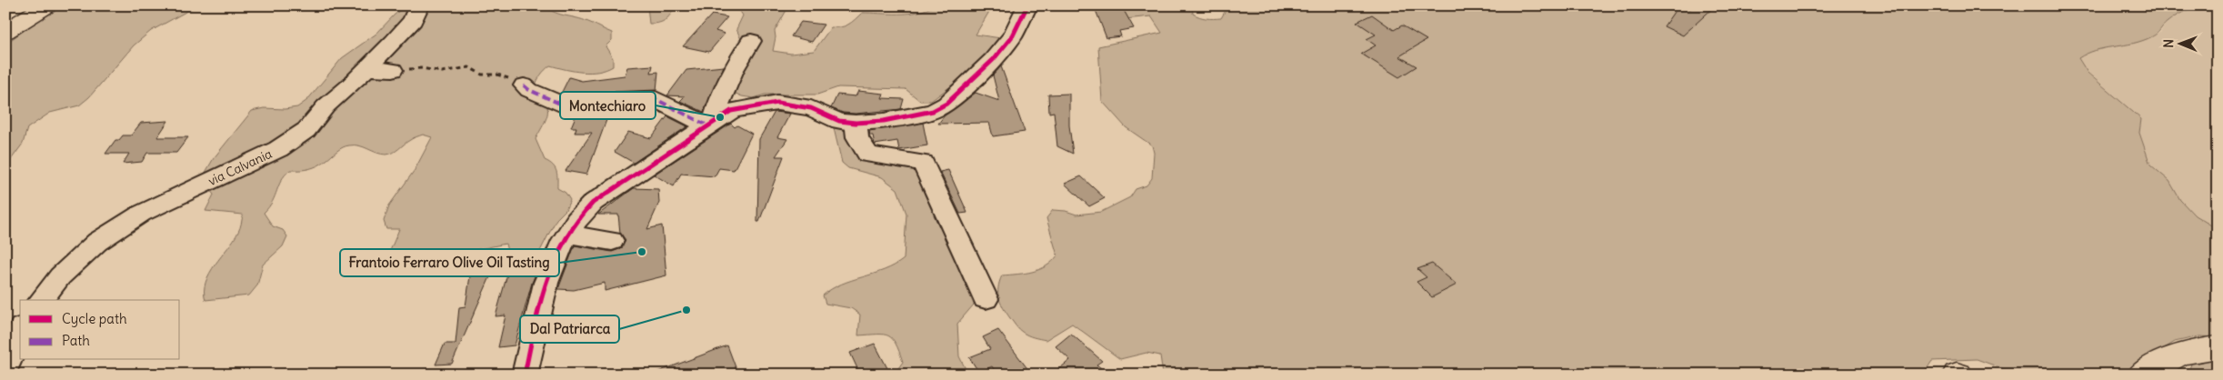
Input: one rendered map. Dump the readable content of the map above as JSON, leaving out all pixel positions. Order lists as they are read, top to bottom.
{
  "streets": {
    "street": ["via Calvania"]
  },
  "places": ["Montechiaro", "Frantoio Ferraro Olive Oil Tasting", "Dal Patriarca"],
  "legend": ["Cycle path", "Path"],
  "north": "left"
}
